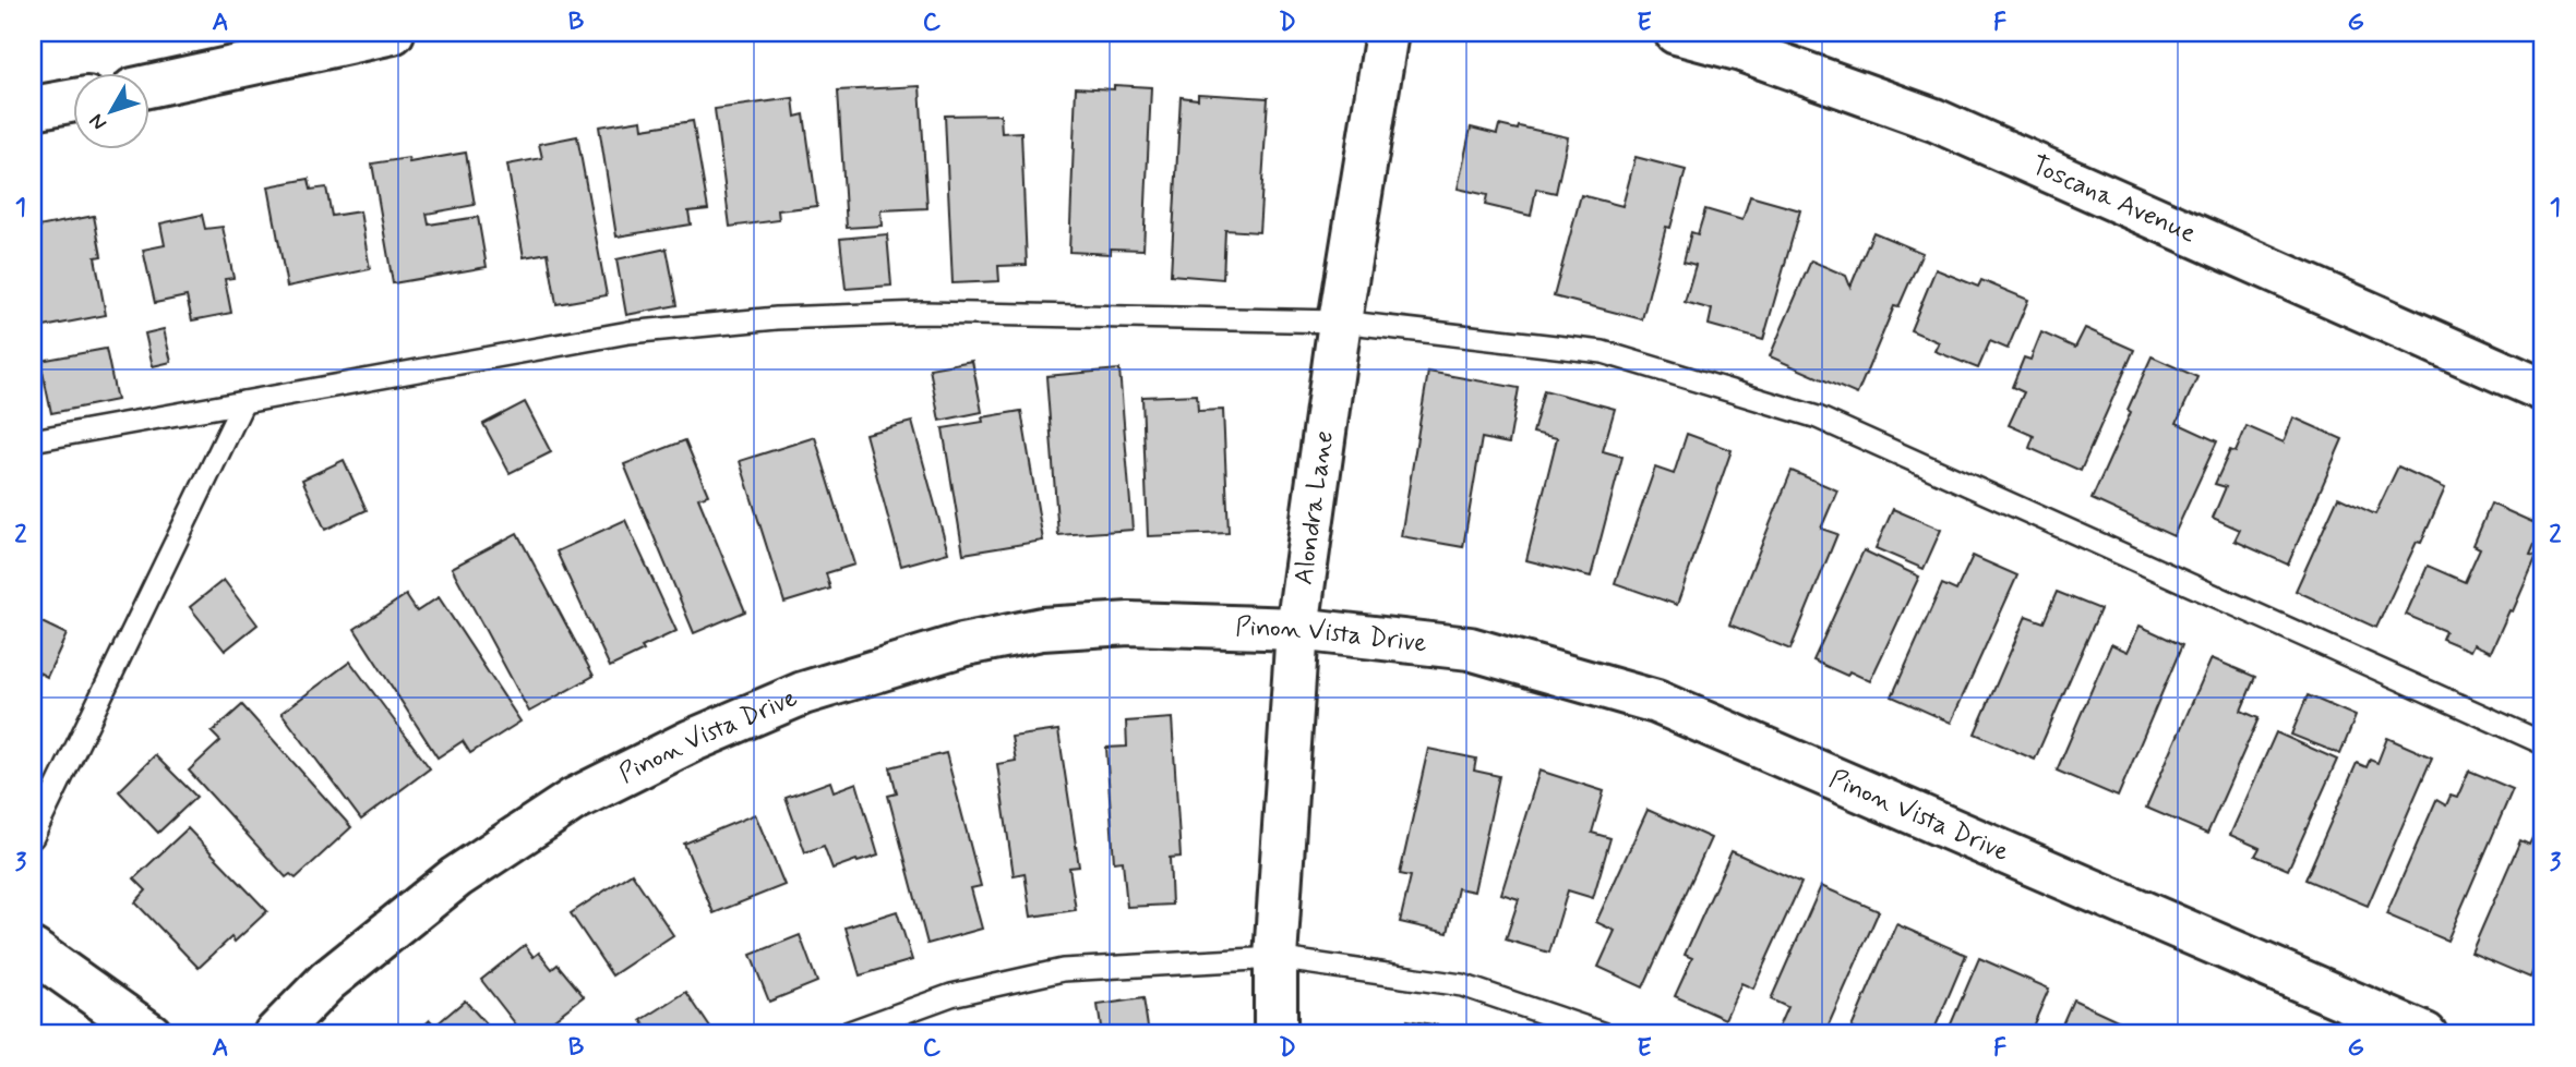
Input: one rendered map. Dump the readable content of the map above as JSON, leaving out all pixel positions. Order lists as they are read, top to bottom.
{
  "streets": {
    "street": ["Toscana Avenue", "Alondra Lane", "Pinon Vista Drive"]
  },
  "crossings": [
    ["Alondra Lane", "Pinon Vista Drive"]
  ],
  "north": "bottom left",
  "grid": {
    "columns": [
      "A",
      "B",
      "C",
      "D",
      "E",
      "F",
      "G"
    ],
    "rows": ["1", "2", "3"]
  }
}
